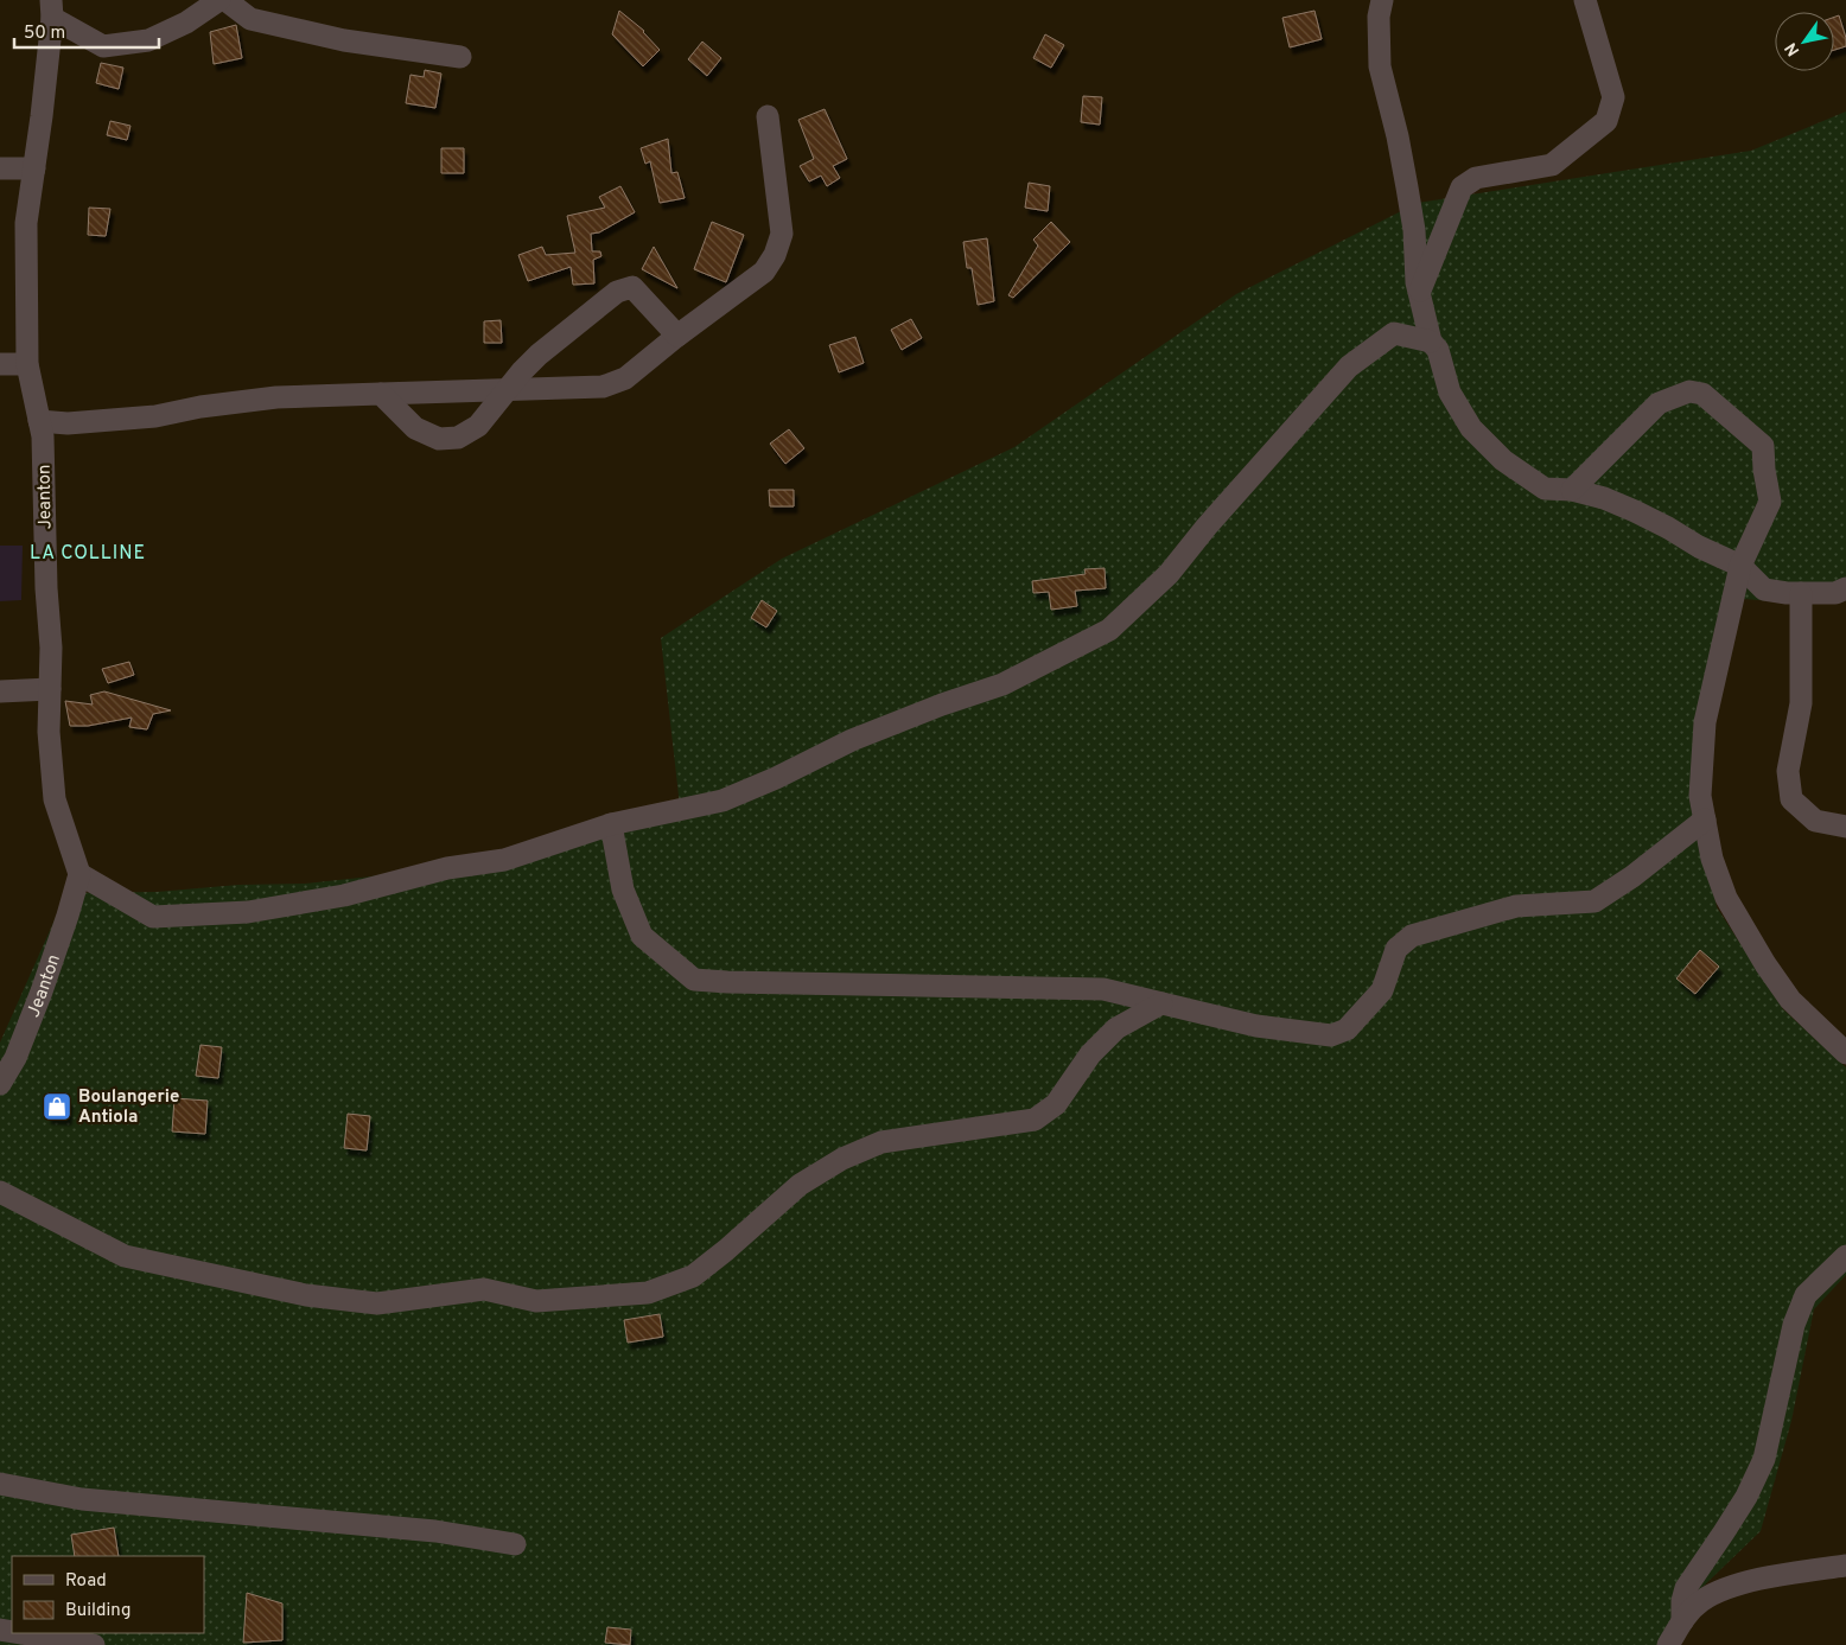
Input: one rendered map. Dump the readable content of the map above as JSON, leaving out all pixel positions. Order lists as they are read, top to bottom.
{
  "streets": {
    "street": ["Jeanton"]
  },
  "districts": ["LA COLLINE"],
  "places": {
    "shop": ["Boulangerie Antiola"]
  },
  "legend": ["Road", "Building"],
  "scale_bar": "50 m",
  "north": "bottom left"
}
